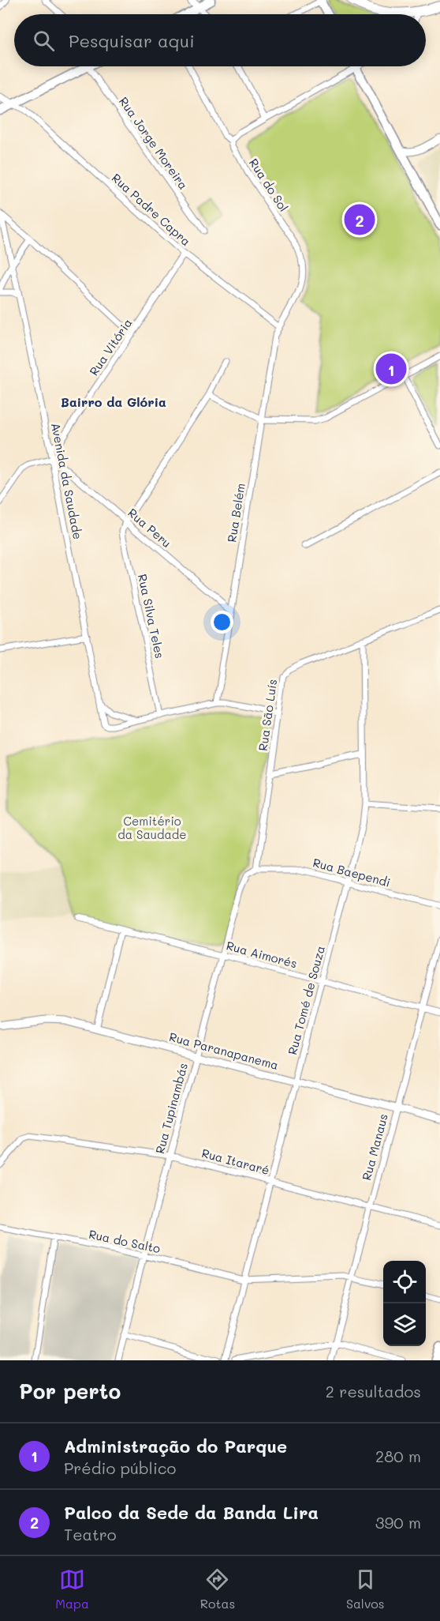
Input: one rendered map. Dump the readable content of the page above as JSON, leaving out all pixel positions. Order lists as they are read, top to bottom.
{
  "streets": {
    "street": [
      "Rua Jorge Moreira",
      "Rua do Sol",
      "Rua Padre Capra",
      "Rua Vitória",
      "Avenida da Saudade",
      "Rua Belém",
      "Rua Peru",
      "Rua Silva Teles",
      "Rua São Luís",
      "Rua Baependi",
      "Rua Aimorés",
      "Rua Tomé de Souza",
      "Rua Paranapanema",
      "Rua Tupinambás",
      "Rua Manaus",
      "Rua Itararé",
      "Rua do Salto"
    ]
  },
  "crossings": [
    ["Rua do Sol", "Rua Padre Capra"],
    ["Rua do Sol", "Rua Belém"],
    ["Rua Padre Capra", "Rua Vitória"],
    ["Rua Padre Capra", "Rua Belém"],
    ["Rua Vitória", "Avenida da Saudade"],
    ["Avenida da Saudade", "Rua Peru"],
    ["Rua Belém", "Rua Peru"],
    ["Rua Peru", "Rua Silva Teles"],
    ["Rua São Luís", "Rua Baependi"],
    ["Rua São Luís", "Rua Tomé de Souza"],
    ["Rua São Luís", "Rua Tupinambás"],
    ["Rua Baependi", "Rua Tomé de Souza"],
    ["Rua Baependi", "Rua Tupinambás"],
    ["Rua Aimorés", "Rua Tomé de Souza"],
    ["Rua Aimorés", "Rua Tupinambás"],
    ["Rua Aimorés", "Rua Manaus"],
    ["Rua Tomé de Souza", "Rua Paranapanema"],
    ["Rua Tomé de Souza", "Rua Itararé"],
    ["Rua Tomé de Souza", "Rua do Salto"],
    ["Rua Paranapanema", "Rua Tupinambás"],
    ["Rua Paranapanema", "Rua Manaus"],
    ["Rua Tupinambás", "Rua Itararé"],
    ["Rua Tupinambás", "Rua do Salto"],
    ["Rua Manaus", "Rua Itararé"],
    ["Rua Manaus", "Rua do Salto"]
  ],
  "districts": ["Bairro da Glória"],
  "parks": ["Cemitério da Saudade"],
  "page": {
    "search": "Pesquisar aqui",
    "pins": ["2", "1"],
    "heading": ["Por perto", "2 resultados"],
    "list": [
      {
        "mark": "1",
        "name": "Administração do Parque",
        "note": "Prédio público",
        "value": "280 m"
      },
      {
        "mark": "2",
        "name": "Palco da Sede da Banda Lira",
        "note": "Teatro",
        "value": "390 m"
      }
    ],
    "nav": ["Mapa", "Rotas", "Salvos"]
  }
}
